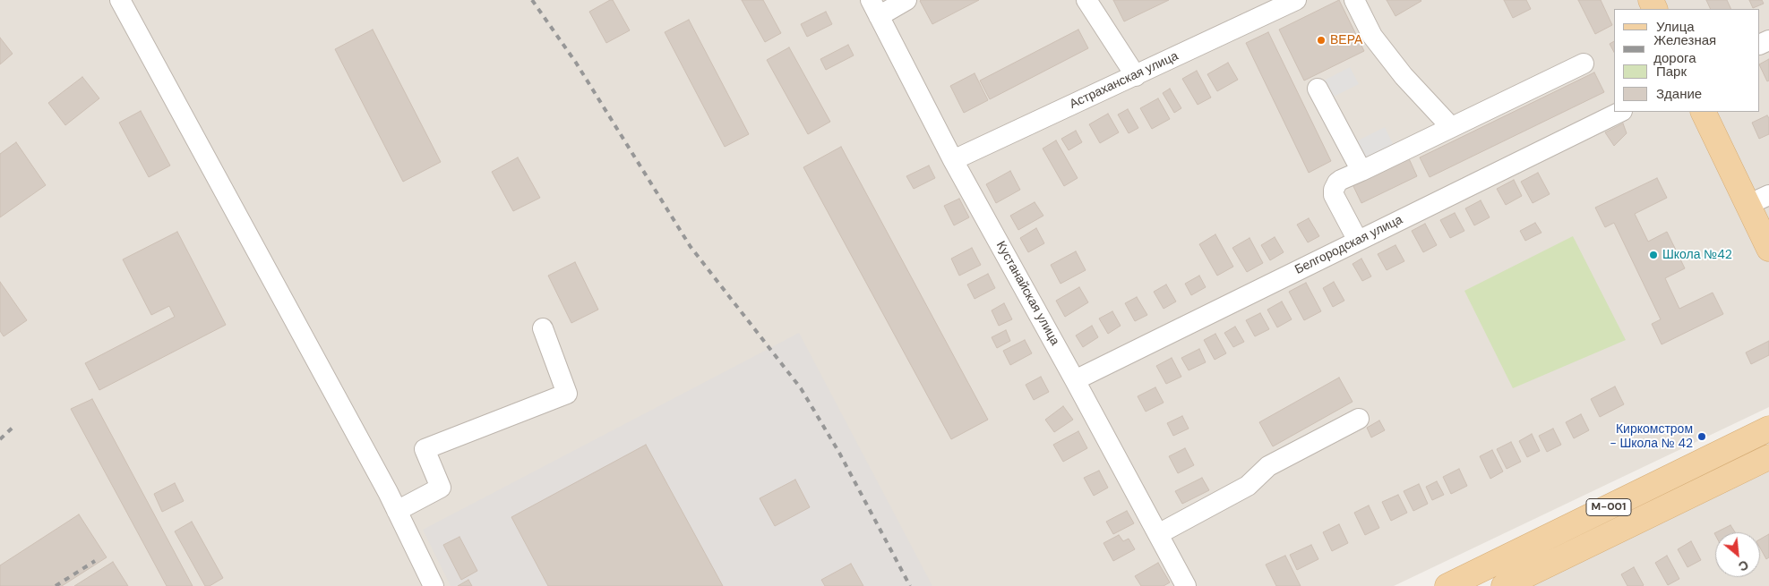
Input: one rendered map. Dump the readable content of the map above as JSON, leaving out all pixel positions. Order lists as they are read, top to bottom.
{
  "streets": {
    "main road": ["M-001"],
    "street": ["Астраханская улица", "Белгородская улица", "Кустанайская улица"]
  },
  "crossings": [
    ["Астраханская улица", "Кустанайская улица"],
    ["Белгородская улица", "Кустанайская улица"]
  ],
  "places": ["ВЕРА", "Школа №42", "Киркомстром - Школа № 42"],
  "legend": [
    "Улица",
    "Железная дорога",
    "Парк",
    "Здание"
  ],
  "north": "bottom right"
}
